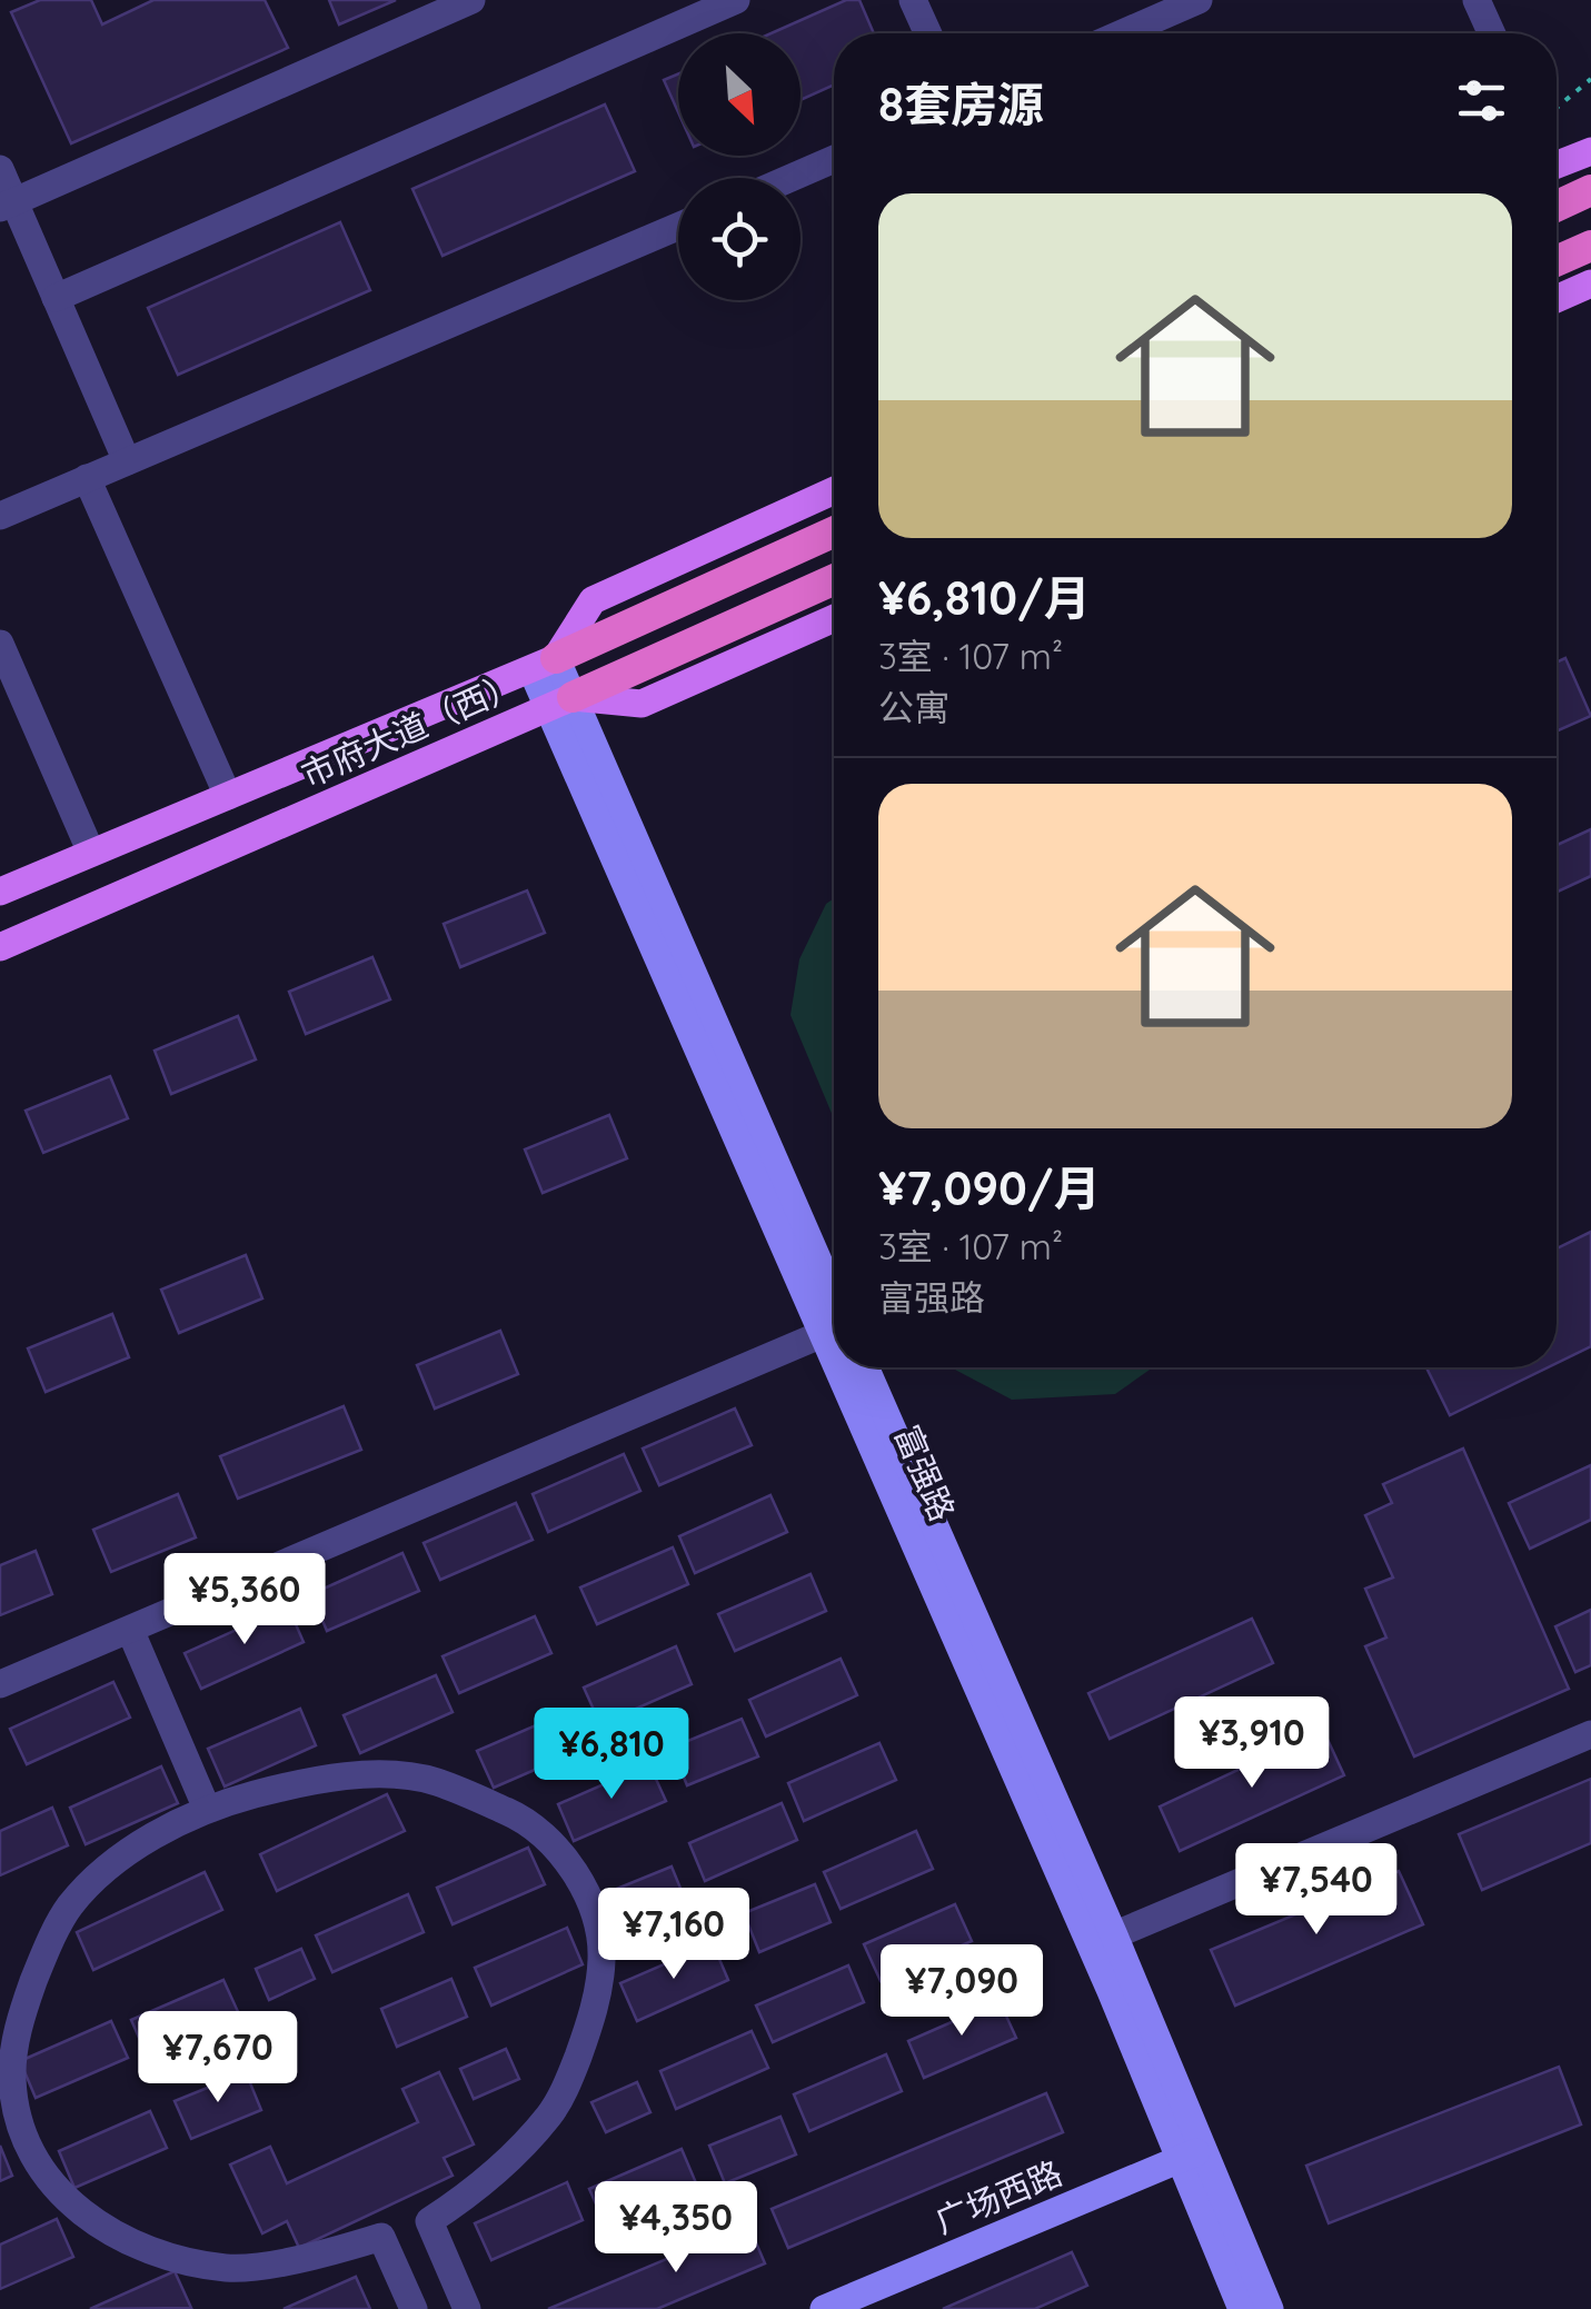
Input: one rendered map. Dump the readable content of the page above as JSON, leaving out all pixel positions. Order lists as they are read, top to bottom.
{
  "streets": {
    "highway": ["市府大道（西）"],
    "main road": ["富强路", "广场西路"]
  },
  "crossings": [
    ["市府大道（西）", "富强路"],
    ["富强路", "广场西路"]
  ],
  "north": "bottom right",
  "page": {
    "heading": "8套房源",
    "list": [
      {
        "name": "¥6,810/月",
        "note": "3室 · 107 m² · 公寓"
      },
      {
        "name": "¥7,090/月",
        "note": "3室 · 107 m² · 富强路"
      }
    ],
    "price": [
      "¥5,360",
      "¥3,910",
      "¥6,810",
      "¥7,540",
      "¥7,160",
      "¥7,090",
      "¥7,670",
      "¥4,350"
    ]
  }
}
